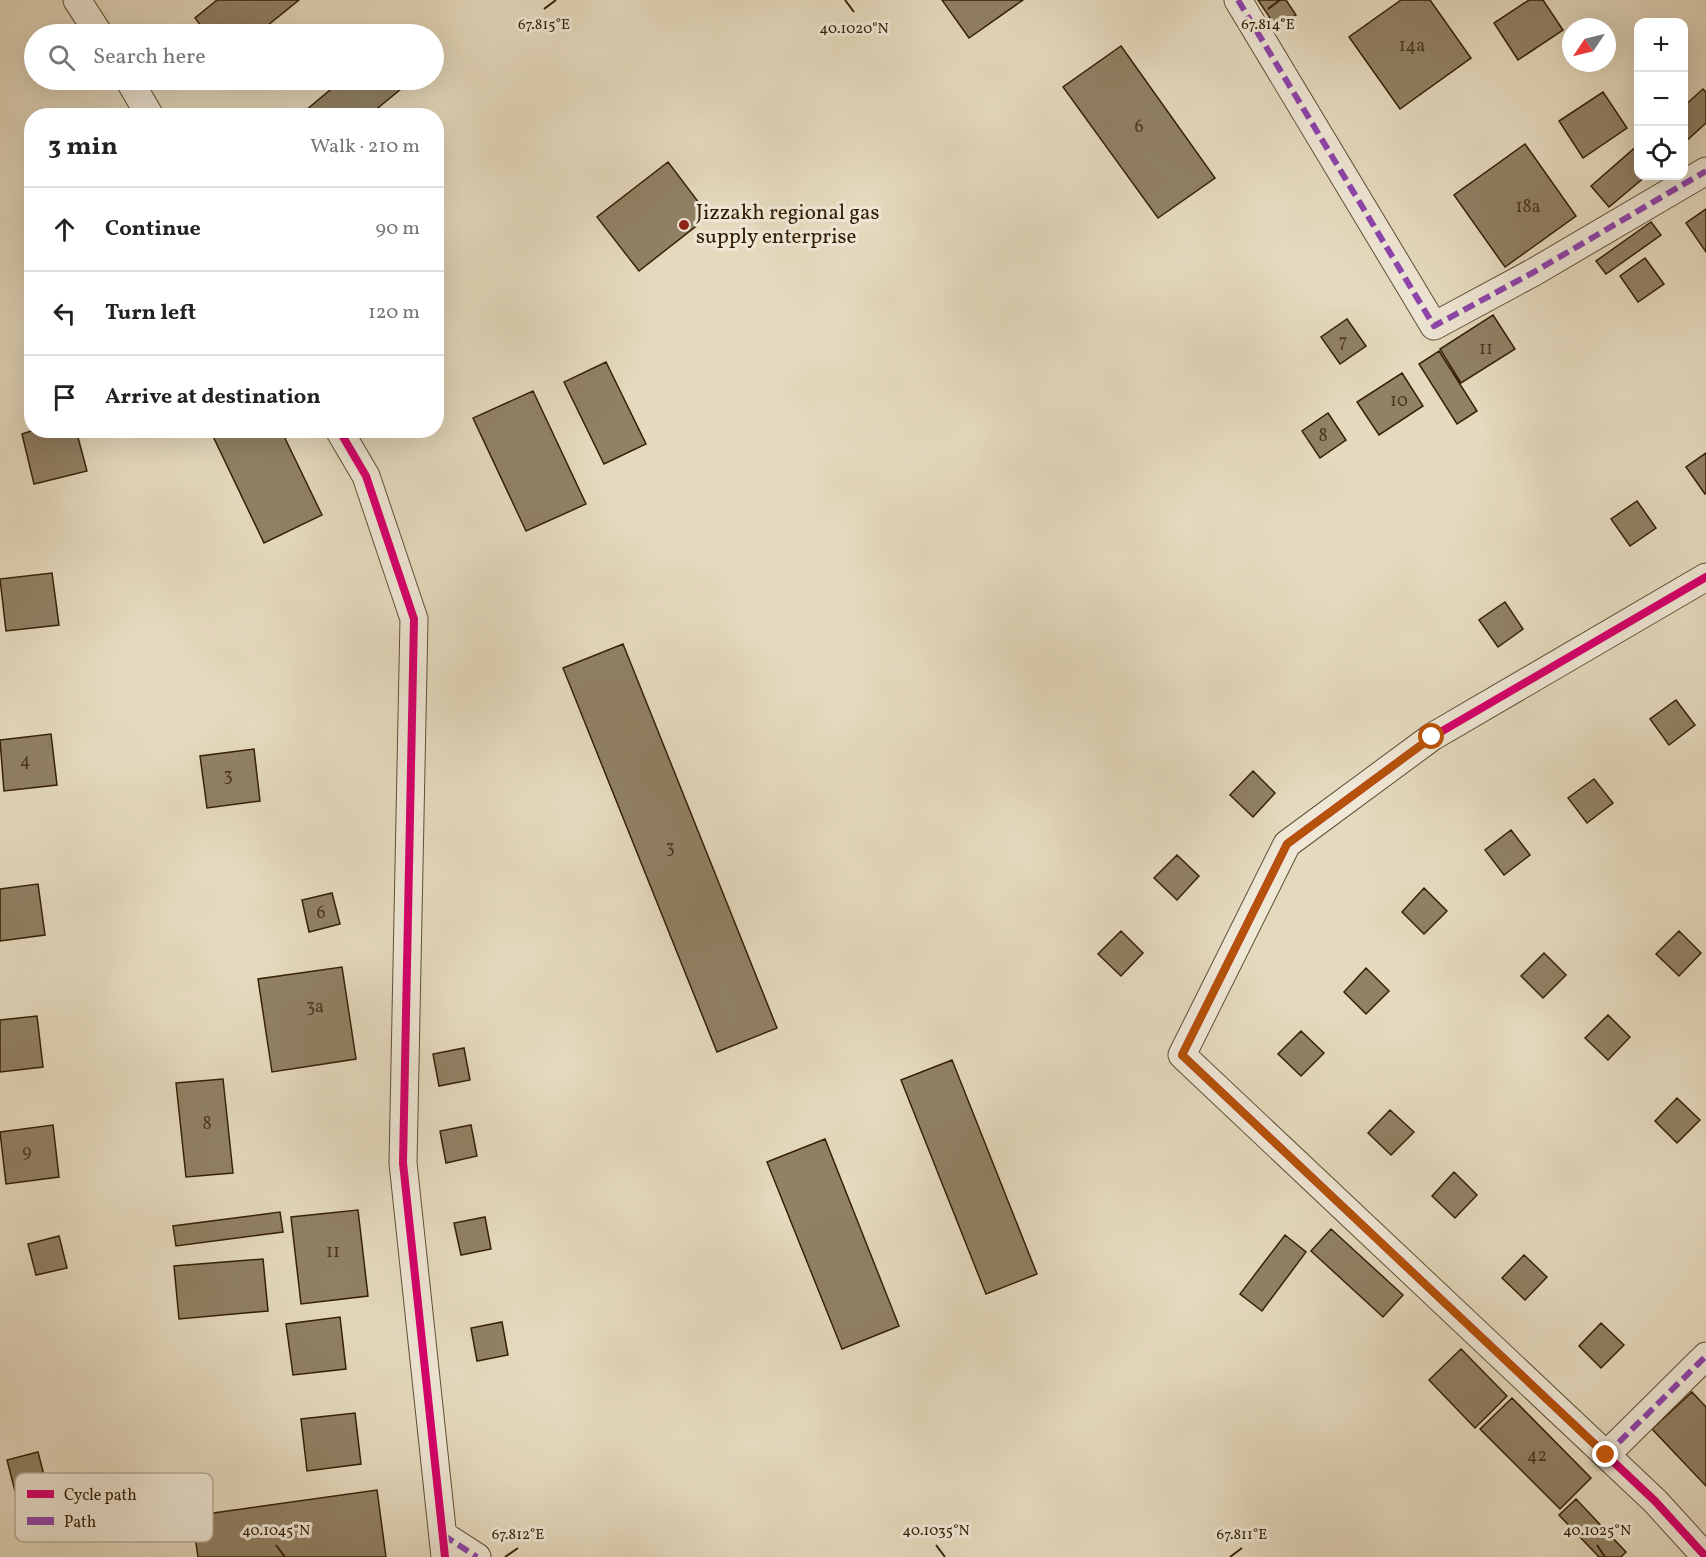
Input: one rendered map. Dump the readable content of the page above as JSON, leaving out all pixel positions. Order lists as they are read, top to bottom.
{
  "places": ["Jizzakh regional gas supply enterprise"],
  "house_numbers": [
    "14a",
    "6",
    "18a",
    "7",
    "11",
    "10",
    "8",
    "4",
    "3",
    "3",
    "6",
    "3a",
    "8",
    "9",
    "11",
    "42"
  ],
  "legend": ["Cycle path", "Path"],
  "north": "bottom left",
  "page": {
    "map_buttons": ["+", "−"],
    "search": "Search here",
    "heading": ["3 min", "Walk · 210 m"],
    "list": [
      ["Continue", "90 m"],
      ["Turn left", "120 m"],
      "Arrive at destination"
    ]
  },
  "coordinates": [
    "67.815°E",
    "67.814°E",
    "40.1020°N",
    "40.1045°N",
    "40.1035°N",
    "40.1025°N",
    "67.812°E",
    "67.811°E"
  ]
}
